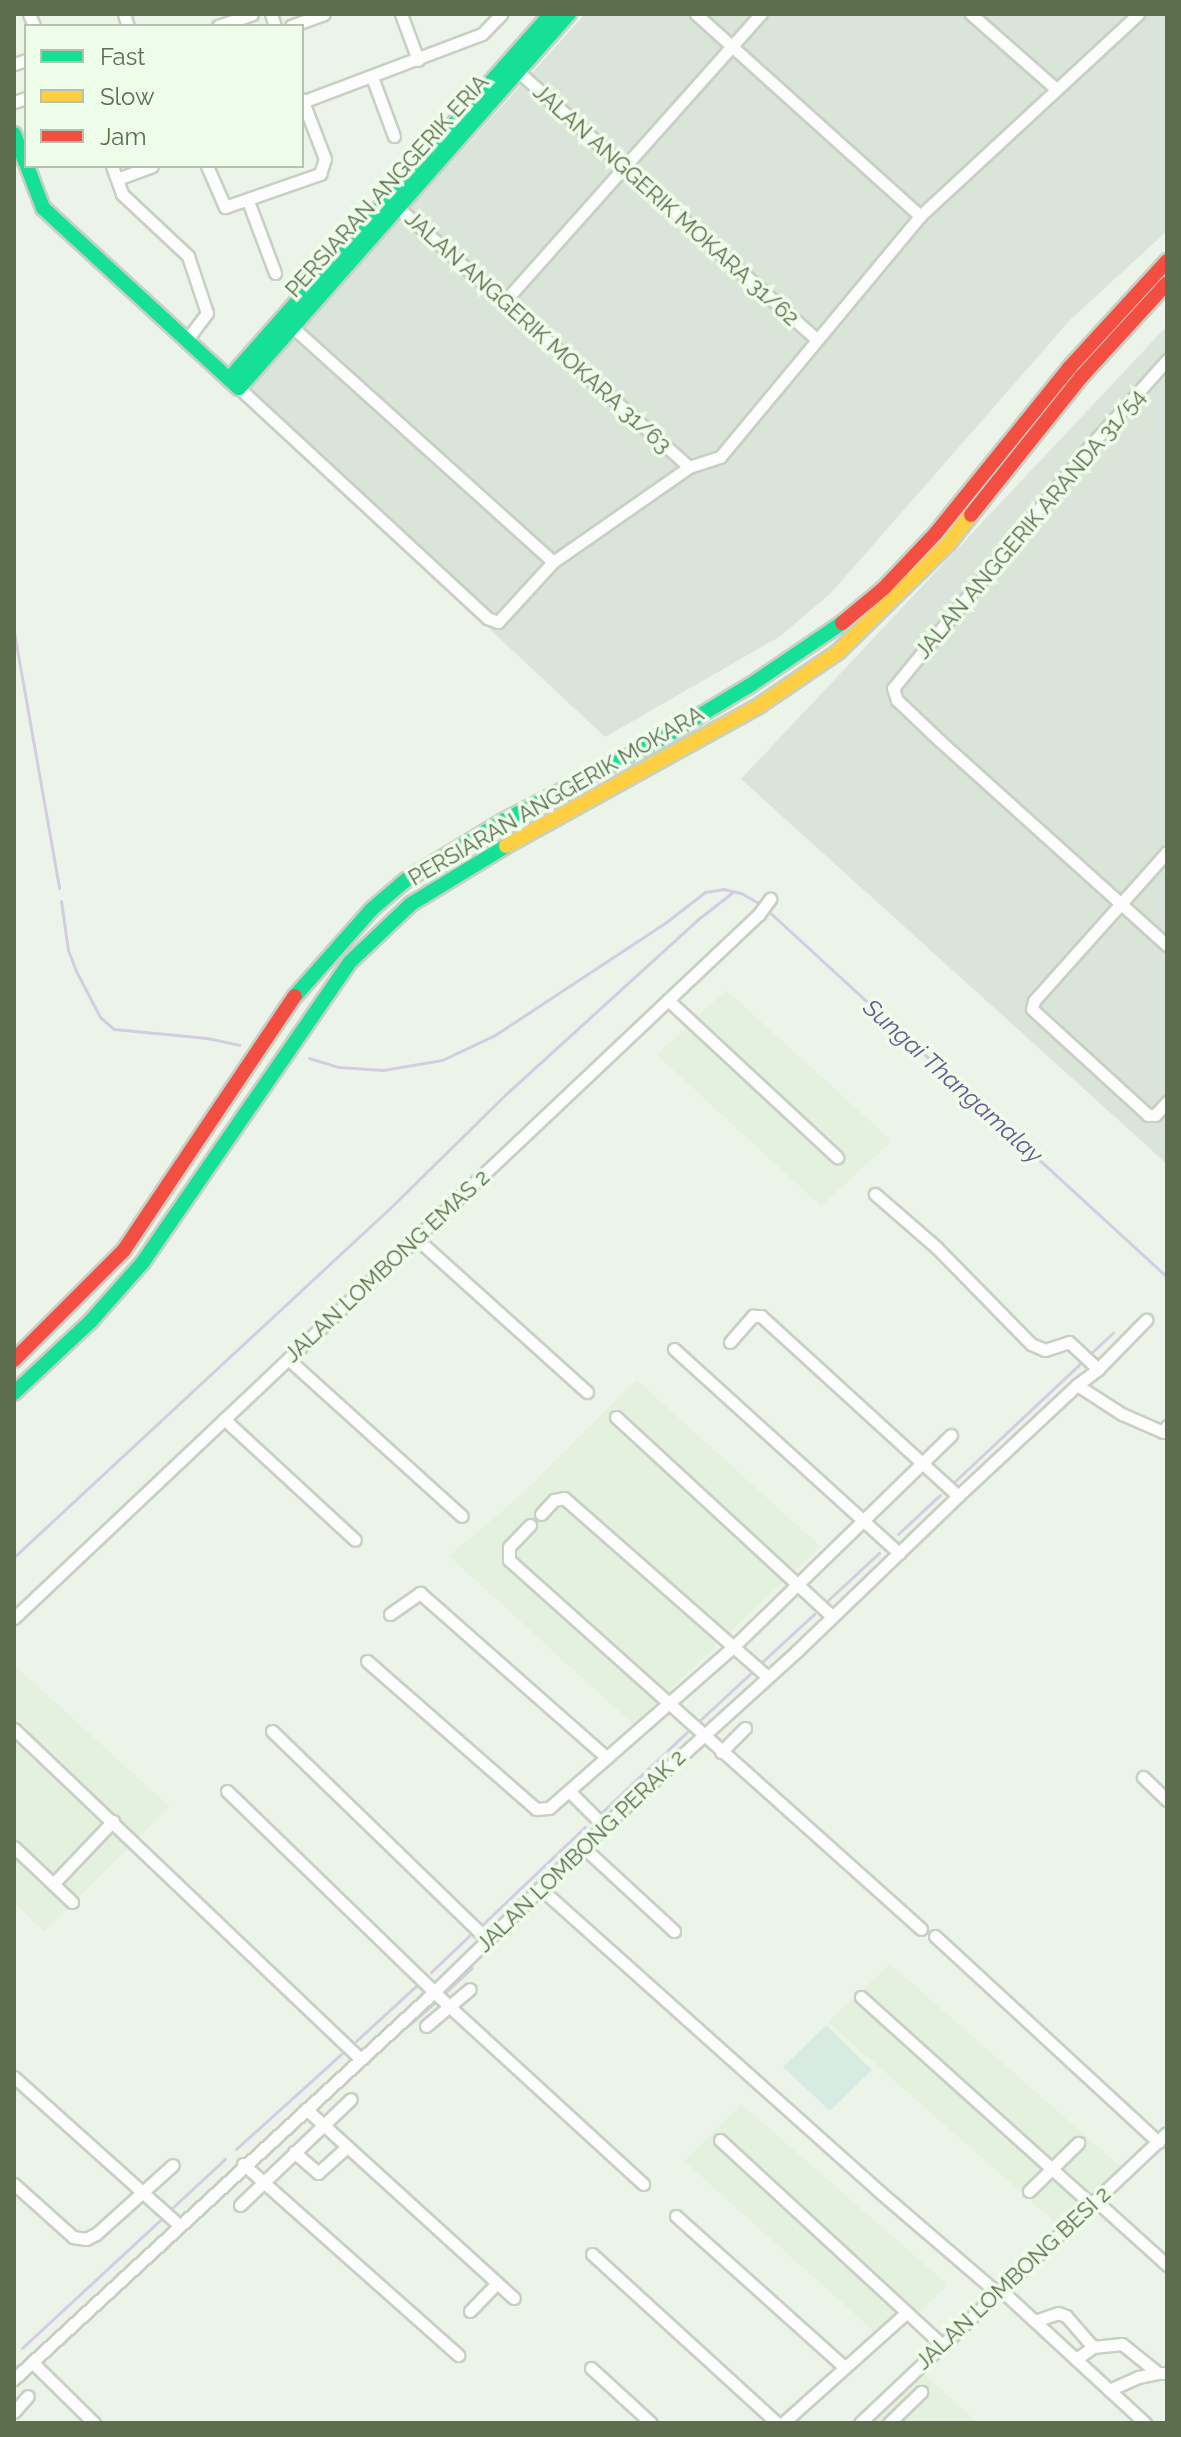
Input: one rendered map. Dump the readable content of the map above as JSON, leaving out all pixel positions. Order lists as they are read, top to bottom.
{
  "streets": {
    "main road": ["PERSIARAN ANGGERIK ERIA", "PERSIARAN ANGGERIK MOKARA"],
    "street": [
      "JALAN ANGGERIK MOKARA 31/62",
      "JALAN ANGGERIK MOKARA 31/63",
      "JALAN ANGGERIK ARANDA 31/54",
      "JALAN LOMBONG EMAS 2",
      "JALAN LOMBONG PERAK 2",
      "JALAN LOMBONG BESI 2"
    ]
  },
  "crossings": [
    ["PERSIARAN ANGGERIK ERIA", "JALAN ANGGERIK MOKARA 31/62"],
    ["PERSIARAN ANGGERIK ERIA", "JALAN ANGGERIK MOKARA 31/63"]
  ],
  "water": ["Sungai Thangamalay"],
  "legend": ["Fast", "Slow", "Jam"]
}
